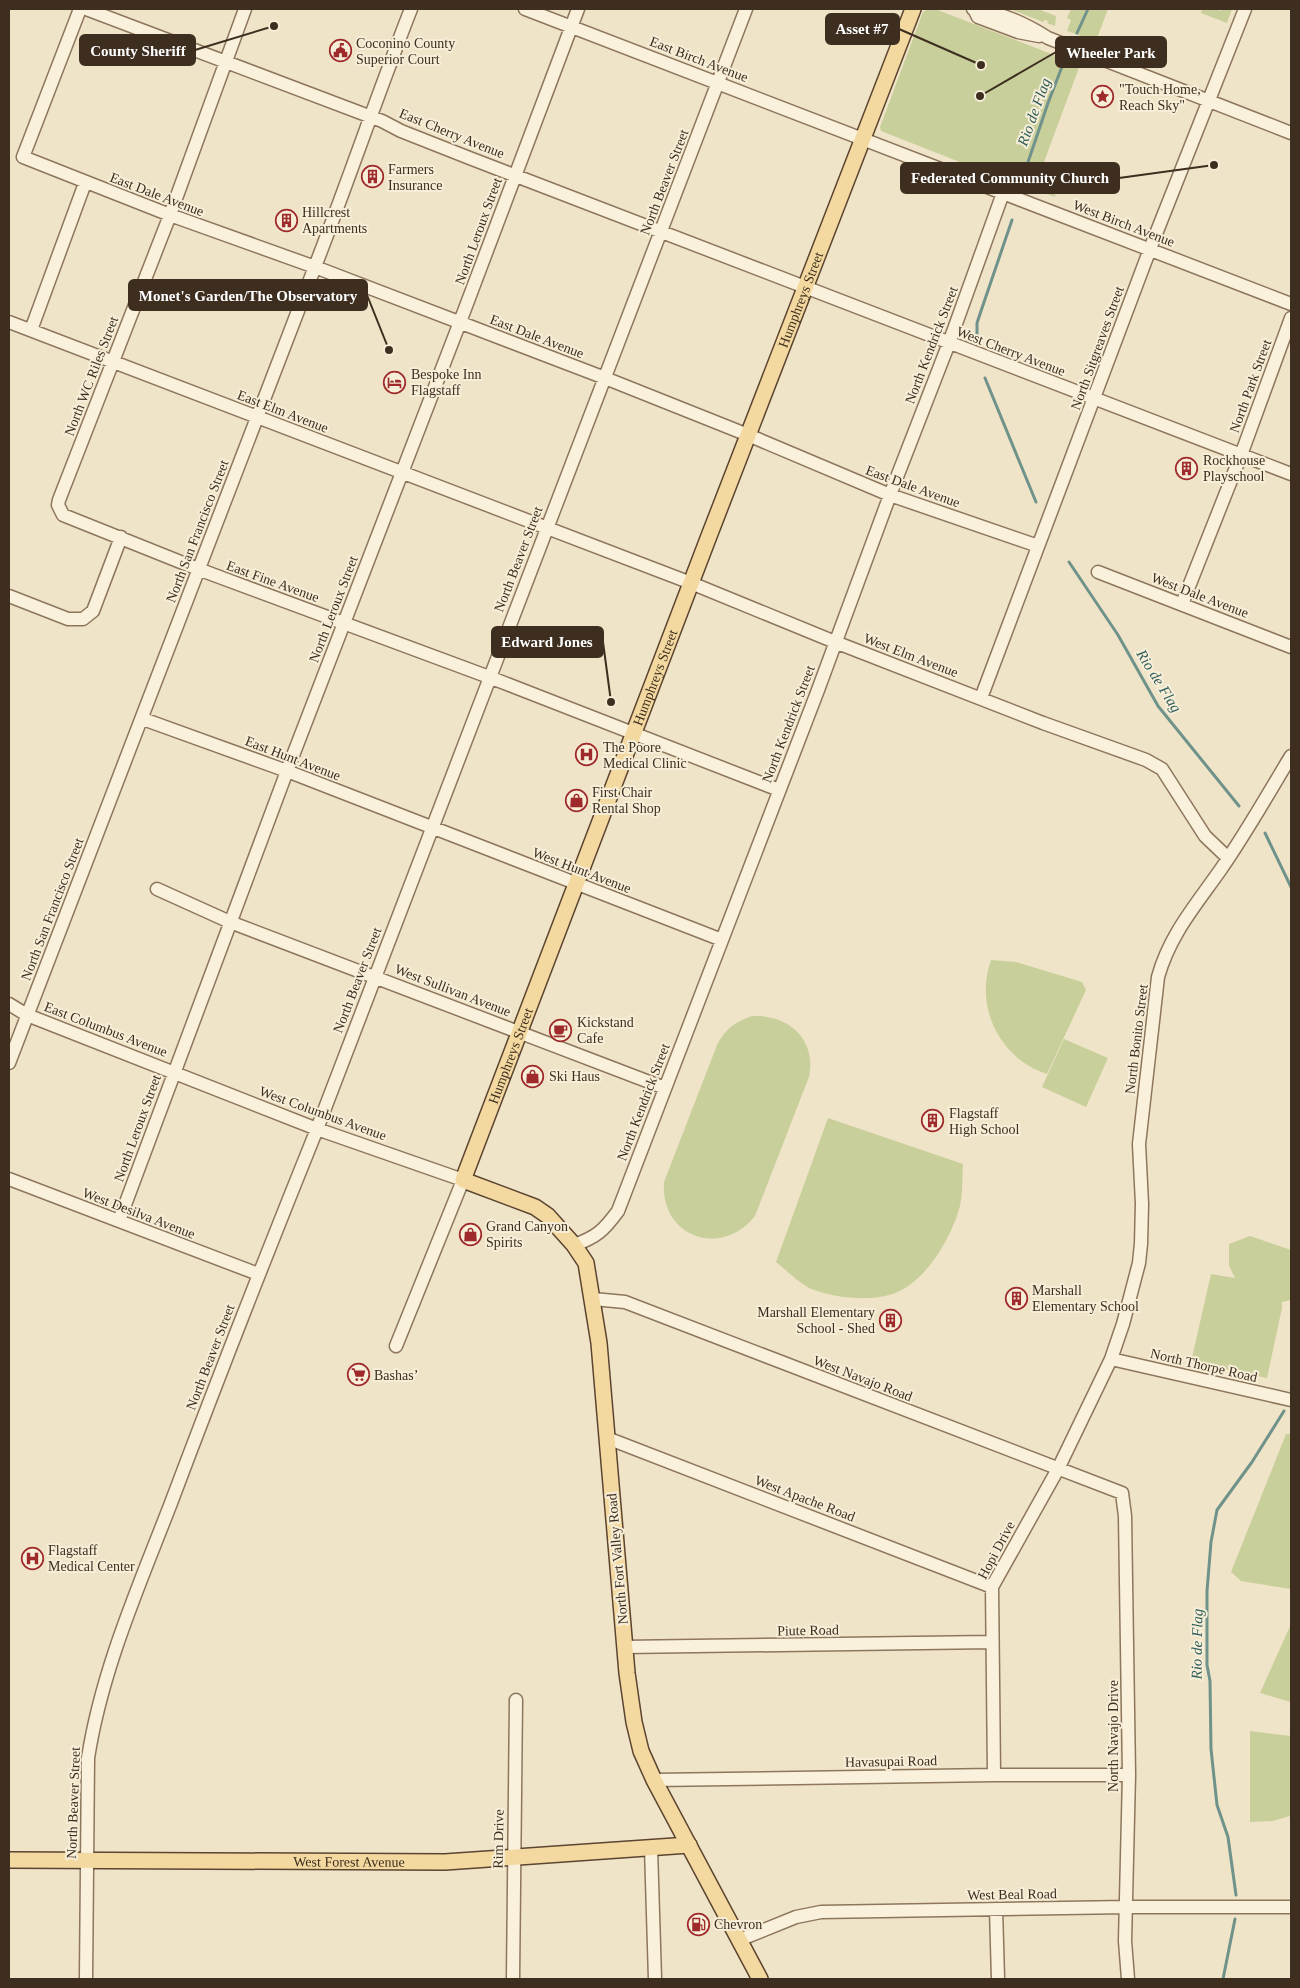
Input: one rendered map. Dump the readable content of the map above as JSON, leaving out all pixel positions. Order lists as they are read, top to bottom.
{
  "streets": {
    "main road": ["Humphreys Street", "North Fort Valley Road", "West Forest Avenue"],
    "street": [
      "East Birch Avenue",
      "East Cherry Avenue",
      "North Beaver Street",
      "East Dale Avenue",
      "West Birch Avenue",
      "North Leroux Street",
      "North Kendrick Street",
      "North Sitgreaves Street",
      "West Cherry Avenue",
      "North WC Riles Street",
      "North Park Street",
      "East Elm Avenue",
      "North San Francisco Street",
      "East Fine Avenue",
      "West Dale Avenue",
      "West Elm Avenue",
      "East Hunt Avenue",
      "West Hunt Avenue",
      "West Sullivan Avenue",
      "East Columbus Avenue",
      "North Bonito Street",
      "West Columbus Avenue",
      "West Desilva Avenue",
      "North Thorpe Road",
      "West Navajo Road",
      "West Apache Road",
      "Hopi Drive",
      "Piute Road",
      "North Navajo Drive",
      "Havasupai Road",
      "Rim Drive",
      "West Beal Road"
    ]
  },
  "crossings": [
    ["East Birch Avenue", "North Beaver Street"],
    ["East Birch Avenue", "West Birch Avenue"],
    ["East Birch Avenue", "North Leroux Street"],
    ["East Birch Avenue", "Humphreys Street"],
    ["East Cherry Avenue", "North Beaver Street"],
    ["East Cherry Avenue", "North Leroux Street"],
    ["East Cherry Avenue", "Humphreys Street"],
    ["East Cherry Avenue", "West Cherry Avenue"],
    ["East Cherry Avenue", "North WC Riles Street"],
    ["East Cherry Avenue", "North San Francisco Street"],
    ["North Beaver Street", "East Dale Avenue"],
    ["North Beaver Street", "East Elm Avenue"],
    ["North Beaver Street", "East Fine Avenue"],
    ["North Beaver Street", "West Elm Avenue"],
    ["North Beaver Street", "East Hunt Avenue"],
    ["North Beaver Street", "West Hunt Avenue"],
    ["North Beaver Street", "West Sullivan Avenue"],
    ["North Beaver Street", "West Columbus Avenue"],
    ["North Beaver Street", "West Desilva Avenue"],
    ["North Beaver Street", "West Forest Avenue"],
    ["East Dale Avenue", "North Leroux Street"],
    ["East Dale Avenue", "Humphreys Street"],
    ["East Dale Avenue", "North Kendrick Street"],
    ["East Dale Avenue", "North Sitgreaves Street"],
    ["East Dale Avenue", "North WC Riles Street"],
    ["East Dale Avenue", "North San Francisco Street"],
    ["West Birch Avenue", "Humphreys Street"],
    ["West Birch Avenue", "North Kendrick Street"],
    ["West Birch Avenue", "North Sitgreaves Street"],
    ["North Leroux Street", "East Elm Avenue"],
    ["North Leroux Street", "East Fine Avenue"],
    ["North Leroux Street", "East Hunt Avenue"],
    ["North Leroux Street", "West Sullivan Avenue"],
    ["North Leroux Street", "East Columbus Avenue"],
    ["North Leroux Street", "West Columbus Avenue"],
    ["North Leroux Street", "West Desilva Avenue"],
    ["Humphreys Street", "West Cherry Avenue"],
    ["Humphreys Street", "East Fine Avenue"],
    ["Humphreys Street", "West Elm Avenue"],
    ["Humphreys Street", "West Hunt Avenue"],
    ["Humphreys Street", "West Sullivan Avenue"],
    ["Humphreys Street", "West Columbus Avenue"],
    ["Humphreys Street", "North Fort Valley Road"],
    ["North Kendrick Street", "West Cherry Avenue"],
    ["North Kendrick Street", "East Fine Avenue"],
    ["North Kendrick Street", "West Elm Avenue"],
    ["North Kendrick Street", "West Hunt Avenue"],
    ["North Kendrick Street", "West Sullivan Avenue"],
    ["North Kendrick Street", "North Fort Valley Road"],
    ["North Sitgreaves Street", "West Cherry Avenue"],
    ["North Sitgreaves Street", "West Elm Avenue"],
    ["West Cherry Avenue", "North Park Street"],
    ["North WC Riles Street", "East Elm Avenue"],
    ["North WC Riles Street", "East Fine Avenue"],
    ["North Park Street", "West Dale Avenue"],
    ["East Elm Avenue", "North San Francisco Street"],
    ["East Elm Avenue", "West Elm Avenue"],
    ["North San Francisco Street", "East Fine Avenue"],
    ["North San Francisco Street", "East Hunt Avenue"],
    ["North San Francisco Street", "East Columbus Avenue"],
    ["West Elm Avenue", "North Bonito Street"],
    ["East Hunt Avenue", "West Hunt Avenue"],
    ["East Columbus Avenue", "West Columbus Avenue"],
    ["North Bonito Street", "North Thorpe Road"],
    ["North Bonito Street", "Hopi Drive"],
    ["West Columbus Avenue", "North Fort Valley Road"],
    ["North Thorpe Road", "Hopi Drive"],
    ["West Navajo Road", "Hopi Drive"],
    ["West Navajo Road", "North Fort Valley Road"],
    ["West Navajo Road", "North Navajo Drive"],
    ["West Apache Road", "Hopi Drive"],
    ["West Apache Road", "North Fort Valley Road"],
    ["Hopi Drive", "Piute Road"],
    ["Hopi Drive", "Havasupai Road"],
    ["North Fort Valley Road", "Piute Road"],
    ["North Fort Valley Road", "Havasupai Road"],
    ["North Fort Valley Road", "West Forest Avenue"],
    ["North Fort Valley Road", "West Beal Road"],
    ["North Navajo Drive", "Havasupai Road"],
    ["North Navajo Drive", "West Beal Road"],
    ["Rim Drive", "West Forest Avenue"]
  ],
  "water": ["Rio de Flag"],
  "places": {
    "other": [
      "County Sheriff",
      "Asset #7",
      "Wheeler Park",
      "Federated Community Church",
      "Monet's Garden/The Observatory",
      "Edward Jones"
    ],
    "public building": ["Coconino County Superior Court"],
    "place": ["\"Touch Home, Reach Sky\""],
    "building": [
      "Farmers Insurance",
      "Hillcrest Apartments",
      "Rockhouse Playschool",
      "Flagstaff High School",
      "Marshall Elementary School",
      "Marshall Elementary School - Shed"
    ],
    "hotel": ["Bespoke Inn Flagstaff"],
    "hospital": ["The Poore Medical Clinic", "Flagstaff Medical Center"],
    "shop": ["First Chair Rental Shop", "Ski Haus", "Grand Canyon Spirits"],
    "cafe": ["Kickstand Cafe"],
    "supermarket": ["Bashas’"],
    "fuel station": ["Chevron"]
  }
}
